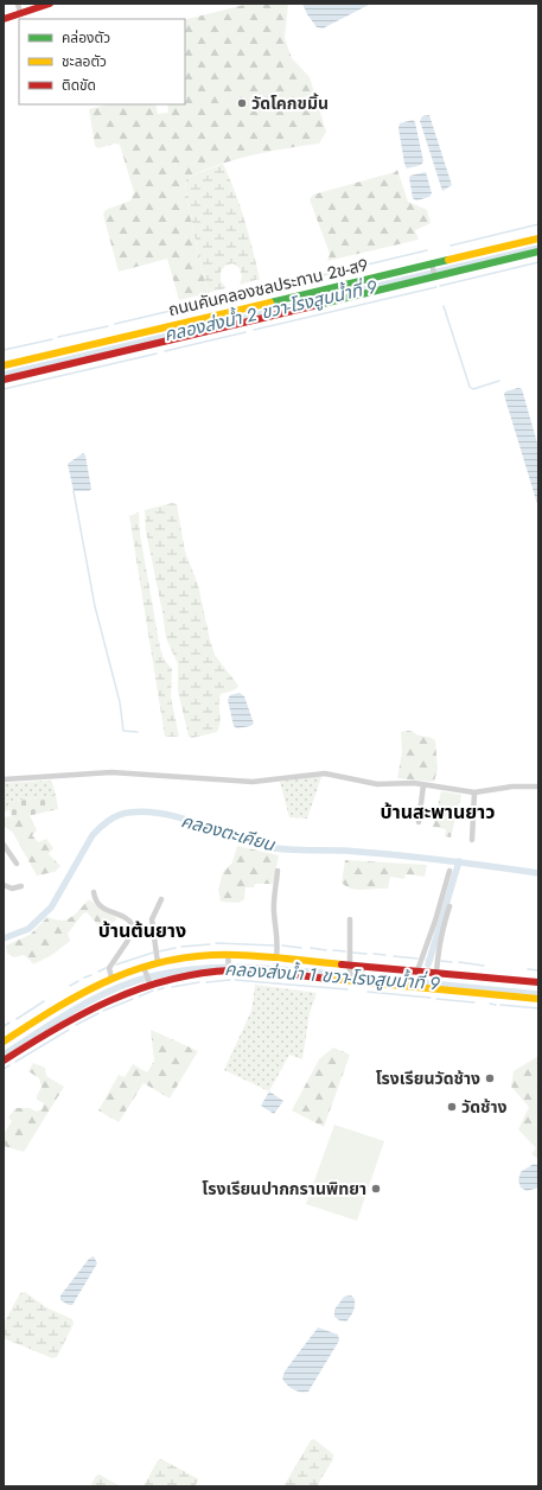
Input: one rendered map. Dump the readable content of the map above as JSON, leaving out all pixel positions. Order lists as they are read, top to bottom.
{
  "streets": {
    "street": ["ถนนคันคลองชลประทาน 2ข-ส9"]
  },
  "districts": ["บ้านสะพานยาว", "บ้านต้นยาง"],
  "water": ["คลองส่งน้ำ 2 ขวา-โรงสูบน้ำที่ 9", "คลองตะเคียน", "คลองส่งน้ำ 1 ขวา-โรงสูบน้ำที่ 9"],
  "places": [
    "วัดโคกขมิ้น",
    "โรงเรียนวัดช้าง",
    "วัดช้าง",
    "โรงเรียนปากกรานพิทยา"
  ],
  "legend": ["คล่องตัว", "ชะลอตัว", "ติดขัด"]
}
